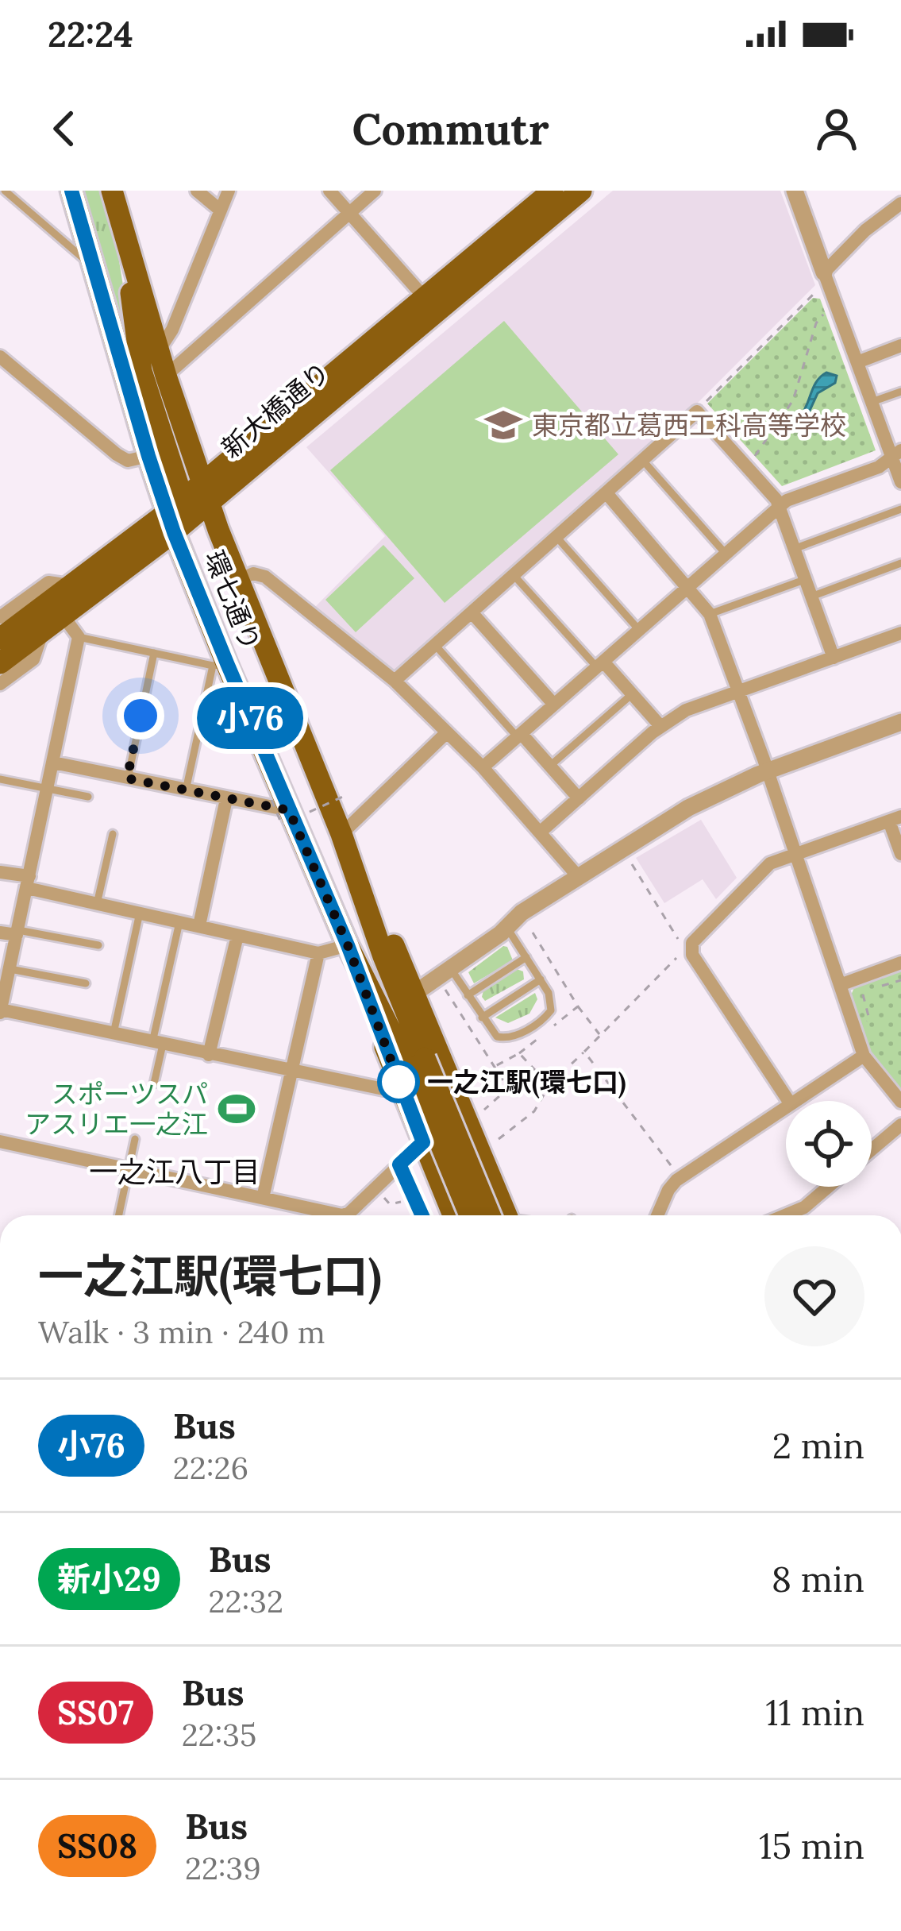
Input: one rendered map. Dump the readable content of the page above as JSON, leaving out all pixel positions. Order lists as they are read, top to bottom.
{
  "streets": {
    "main road": ["新大橋通り", "環七通り"]
  },
  "crossings": [
    ["新大橋通り", "環七通り"]
  ],
  "districts": ["一之江八丁目"],
  "places": {
    "school or university": ["東京都立葛西工科高等学校"],
    "other": ["一之江駅(環七口)"],
    "sports": ["スポーツスパ アスリエ一之江"]
  },
  "lines": ["bus line 小76"],
  "page": {
    "status": "22:24",
    "header": "Commutr",
    "on_map": "小76",
    "heading": ["一之江駅(環七口)", "Walk · 3 min · 240 m"],
    "list": [
      {
        "mark": "小76",
        "name": "Bus",
        "note": "22:26",
        "value": "2 min"
      },
      {
        "mark": "新小29",
        "name": "Bus",
        "note": "22:32",
        "value": "8 min"
      },
      {
        "mark": "SS07",
        "name": "Bus",
        "note": "22:35",
        "value": "11 min"
      },
      {
        "mark": "SS08",
        "name": "Bus",
        "note": "22:39",
        "value": "15 min"
      }
    ]
  }
}
